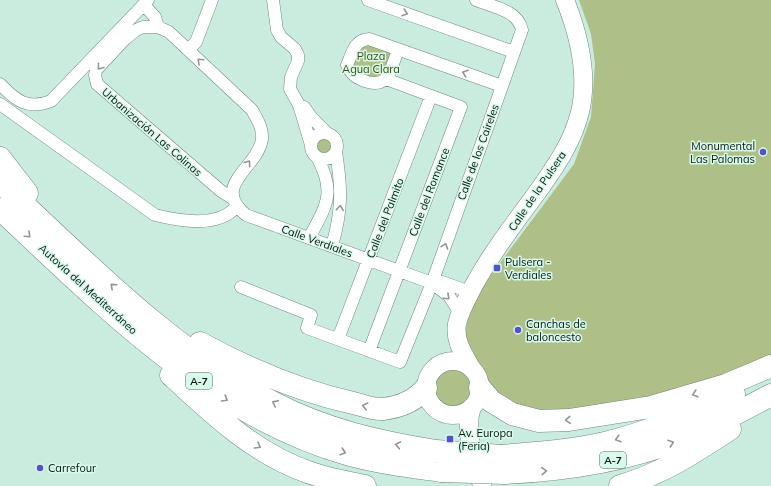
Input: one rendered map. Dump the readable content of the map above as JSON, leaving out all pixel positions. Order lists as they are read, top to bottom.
{
  "streets": {
    "highway": ["Autovía del Mediterráneo", "A-7"],
    "main road": ["Calle de la Pulsera"],
    "street": [
      "Urbanización Las Colinas",
      "Calle de los Caireles",
      "Calle del Romance",
      "Calle del Palmito",
      "Calle Verdiales"
    ]
  },
  "crossings": [
    ["Urbanización Las Colinas", "Calle Verdiales"],
    ["Calle de los Caireles", "Calle del Romance"],
    ["Calle de los Caireles", "Calle Verdiales"],
    ["Calle de la Pulsera", "Calle Verdiales"],
    ["Calle del Romance", "Calle del Palmito"],
    ["Calle del Romance", "Calle Verdiales"],
    ["Calle del Palmito", "Calle Verdiales"],
    ["Autovía del Mediterráneo", "A-7"]
  ],
  "one_way": ["Calle de los Caireles"],
  "parks": ["Plaza Agua Clara"],
  "places": {
    "other": ["Monumental Las Palomas", "Canchas de baloncesto", "Carrefour"],
    "transit": ["Pulsera - Verdiales", "Av. Europa (Feria)"]
  }
}
